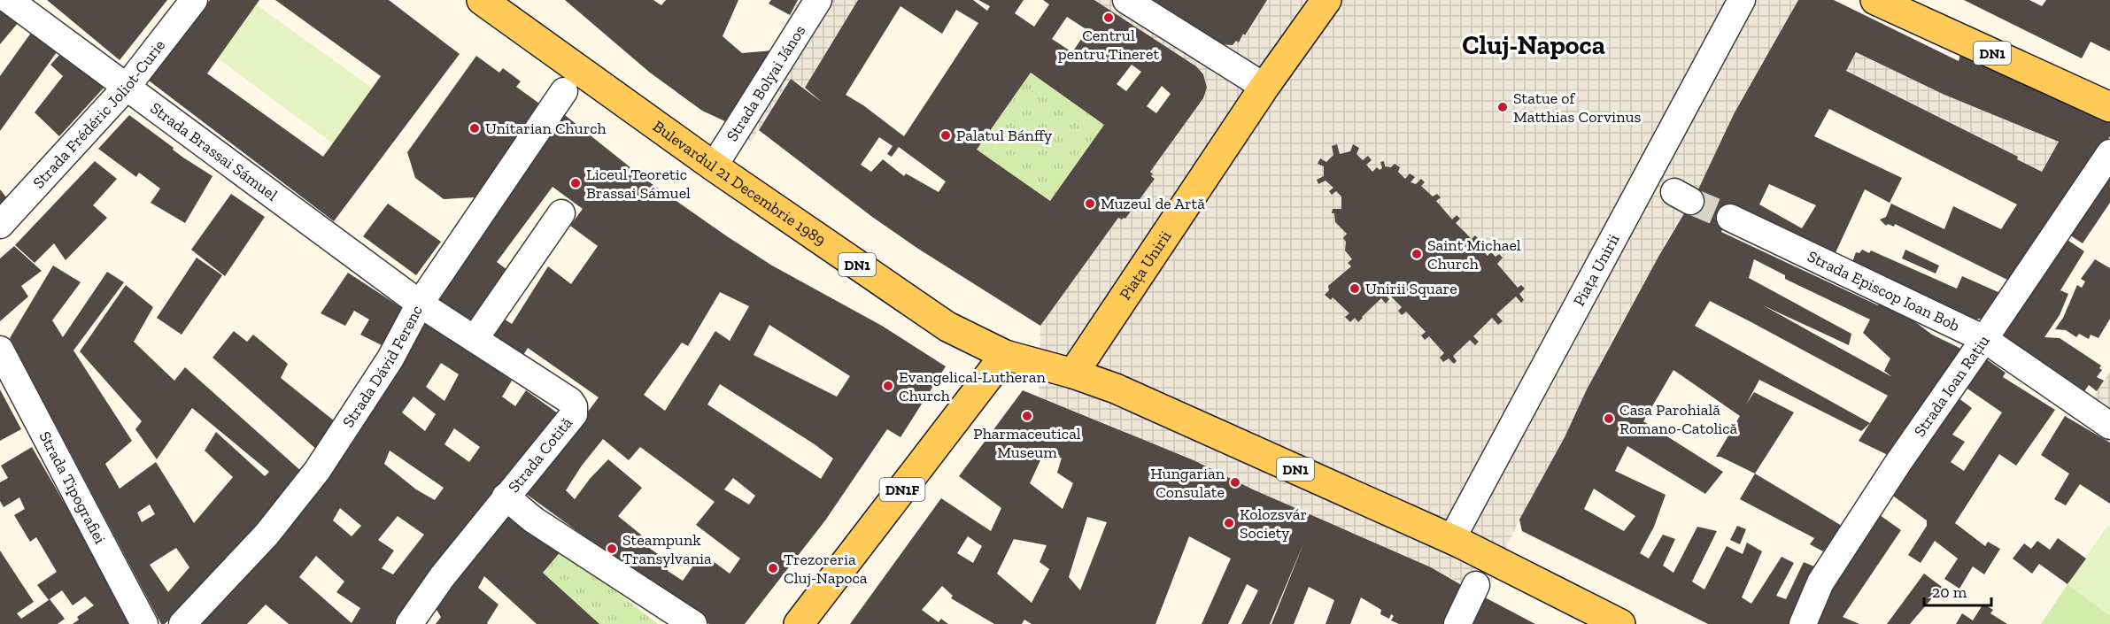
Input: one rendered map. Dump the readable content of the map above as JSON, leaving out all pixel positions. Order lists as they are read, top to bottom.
{
  "streets": {
    "main road": [
      "DN1",
      "Bulevardul 21 Decembrie 1989",
      "Piața Unirii",
      "DN1F"
    ],
    "street": [
      "Strada Bolyai János",
      "Strada Frédéric Joliot-Curie",
      "Strada Brassai Sámuel",
      "Strada Episcop Ioan Bob",
      "Strada Dávid Ferenc",
      "Strada Ioan Rațiu",
      "Strada Cotită",
      "Strada Tipografiei"
    ]
  },
  "crossings": [
    ["DN1", "Bulevardul 21 Decembrie 1989"],
    ["DN1", "Piața Unirii"],
    ["DN1", "DN1F"],
    ["Strada Bolyai János", "Bulevardul 21 Decembrie 1989"],
    ["Strada Frédéric Joliot-Curie", "Strada Brassai Sámuel"],
    ["Strada Brassai Sámuel", "Strada Dávid Ferenc"],
    ["Strada Brassai Sámuel", "Strada Cotită"],
    ["Bulevardul 21 Decembrie 1989", "DN1F"],
    ["Strada Episcop Ioan Bob", "Strada Ioan Rațiu"],
    ["Strada Dávid Ferenc", "Strada Cotită"]
  ],
  "districts": ["Cluj-Napoca"],
  "places": [
    "Centrul pentru Tineret",
    "Statue of Matthias Corvinus",
    "Unitarian Church",
    "Palatul Bánffy",
    "Liceul Teoretic Brassai Sámuel",
    "Muzeul de Artă",
    "Saint Michael Church",
    "Unirii Square",
    "Evangelical-Lutheran Church",
    "Pharmaceutical Museum",
    "Casa Parohială Romano-Catolică",
    "Hungarian Consulate",
    "Kolozsvár Society",
    "Steampunk Transylvania",
    "Trezoreria Cluj-Napoca"
  ],
  "scale_bar": "20 m"
}
